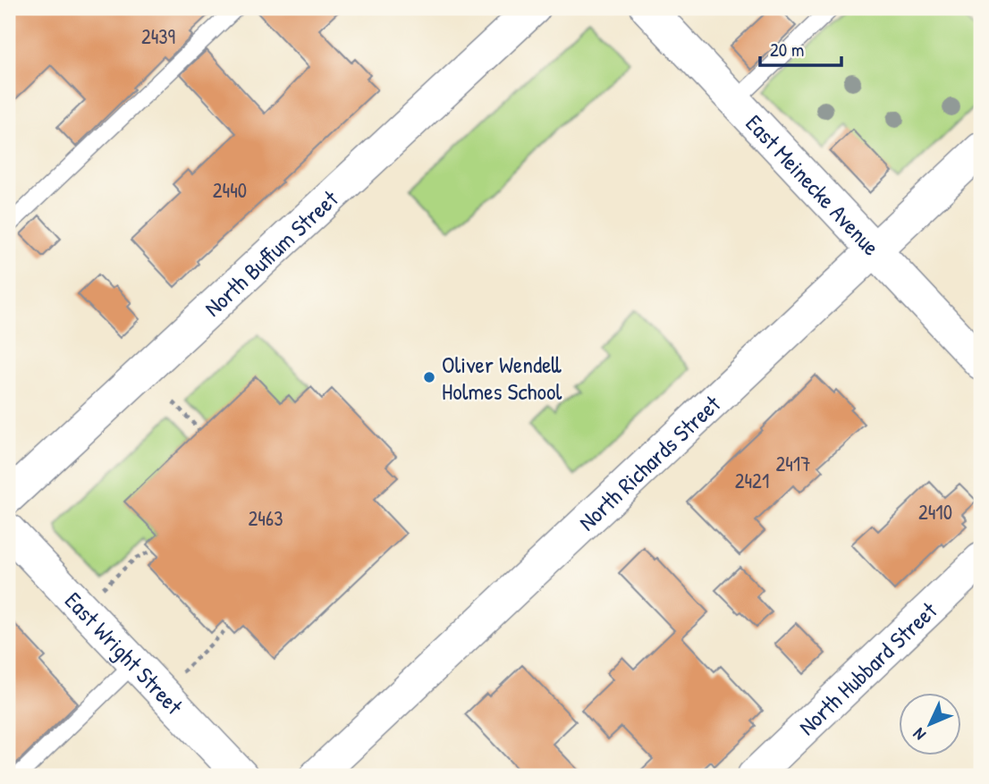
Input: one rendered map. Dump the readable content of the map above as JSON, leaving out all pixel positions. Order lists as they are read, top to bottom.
{
  "streets": {
    "street": [
      "East Meinecke Avenue",
      "North Buffum Street",
      "North Richards Street",
      "East Wright Street",
      "North Hubbard Street"
    ]
  },
  "crossings": [
    ["East Meinecke Avenue", "North Richards Street"]
  ],
  "places": ["Oliver Wendell Holmes School"],
  "house_numbers": [
    "2439",
    "2440",
    "2417",
    "2421",
    "2410",
    "2463"
  ],
  "scale_bar": "20 m",
  "north": "bottom left"
}
